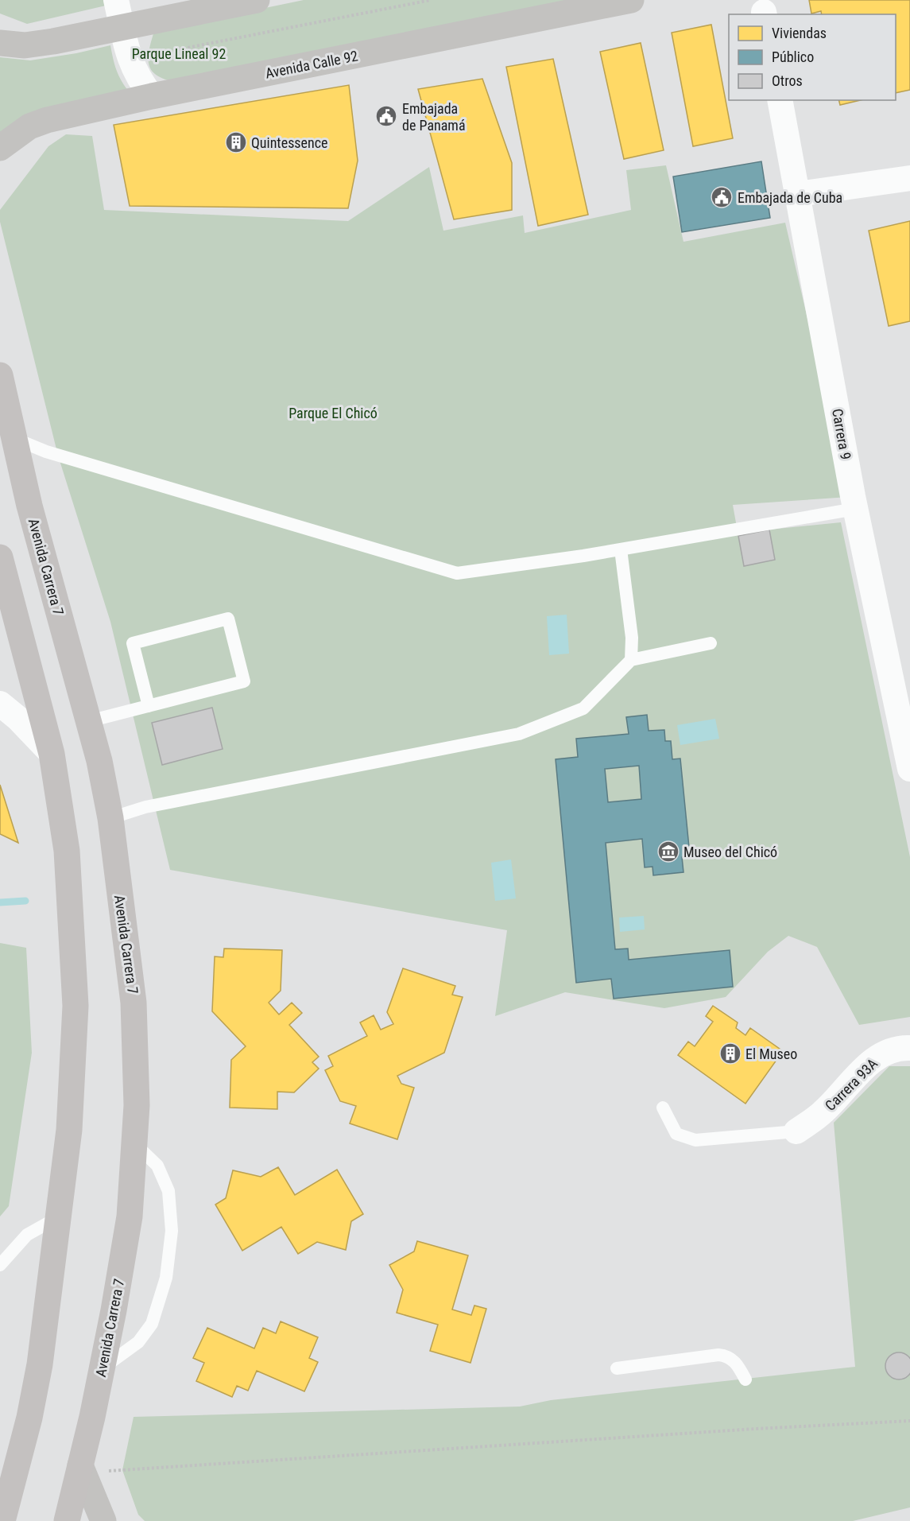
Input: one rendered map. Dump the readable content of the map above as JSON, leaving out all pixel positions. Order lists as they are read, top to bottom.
{
  "streets": {
    "main road": ["Avenida Calle 92", "Avenida Carrera 7"],
    "street": ["Carrera 9", "Carrera 93A"]
  },
  "parks": ["Parque Lineal 92", "Parque El Chicó"],
  "places": {
    "public building": ["Embajada de Panamá", "Embajada de Cuba"],
    "building": ["Quintessence", "El Museo"],
    "museum": ["Museo del Chicó"]
  },
  "legend": ["Viviendas", "Público", "Otros"]
}
